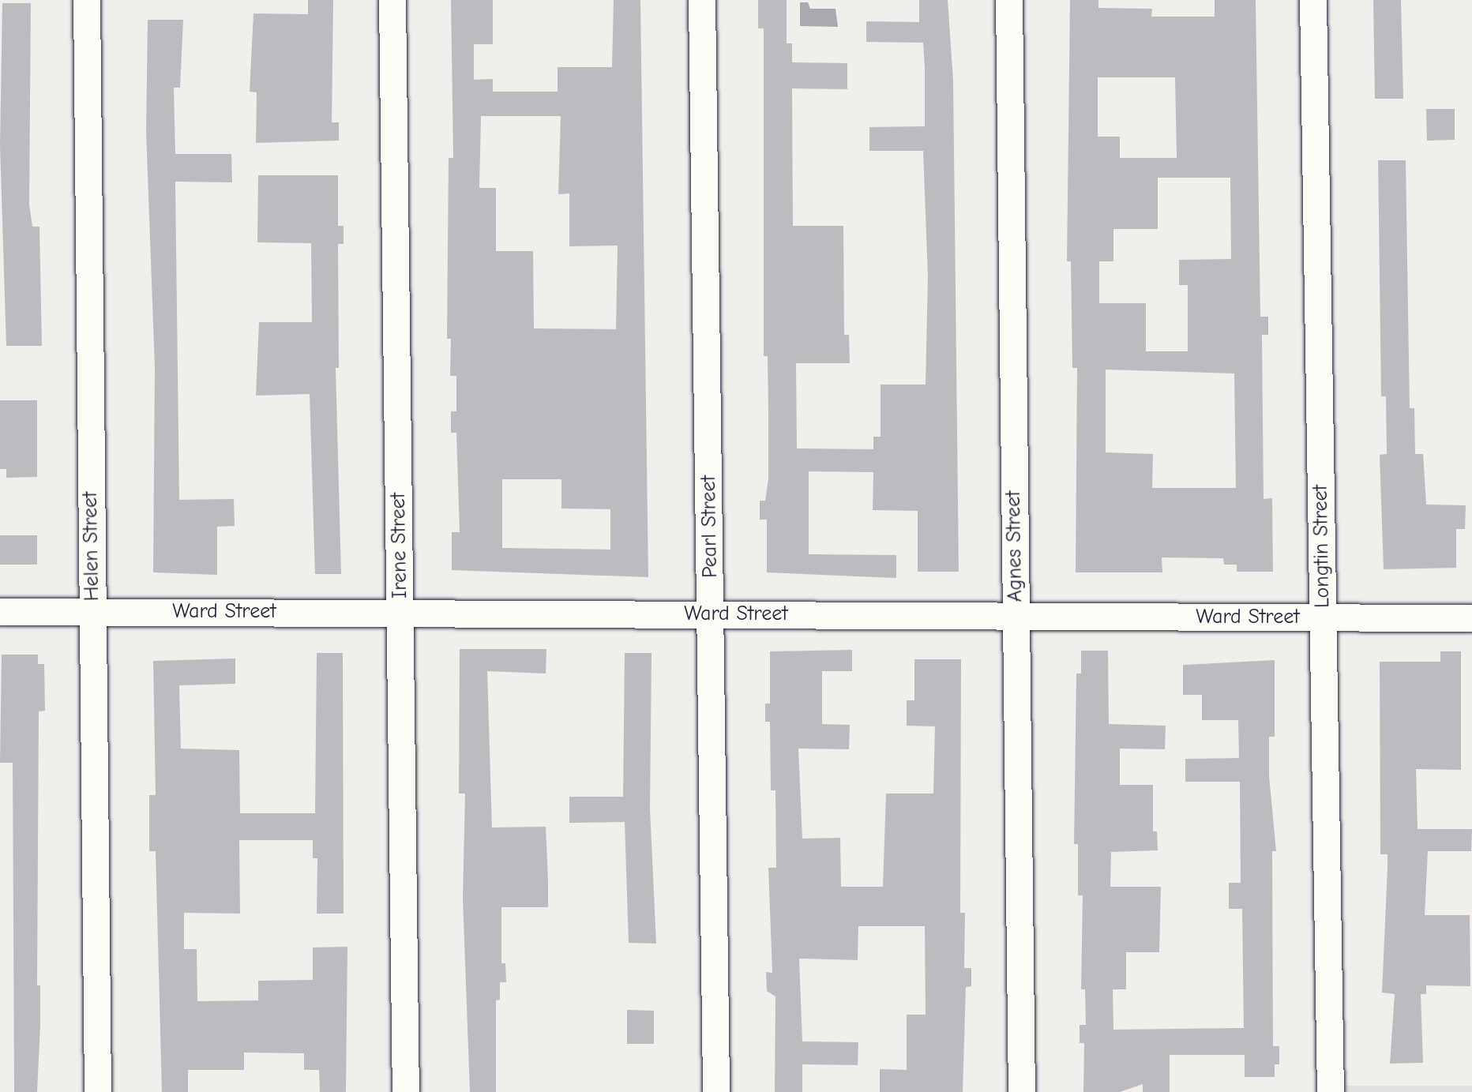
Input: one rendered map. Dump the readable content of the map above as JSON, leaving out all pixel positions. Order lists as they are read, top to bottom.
{
  "streets": {
    "street": [
      "Pearl Street",
      "Irene Street",
      "Helen Street",
      "Agnes Street",
      "Longtin Street",
      "Ward Street"
    ]
  },
  "crossings": [
    ["Pearl Street", "Ward Street"],
    ["Irene Street", "Ward Street"],
    ["Helen Street", "Ward Street"],
    ["Agnes Street", "Ward Street"],
    ["Longtin Street", "Ward Street"]
  ]
}
